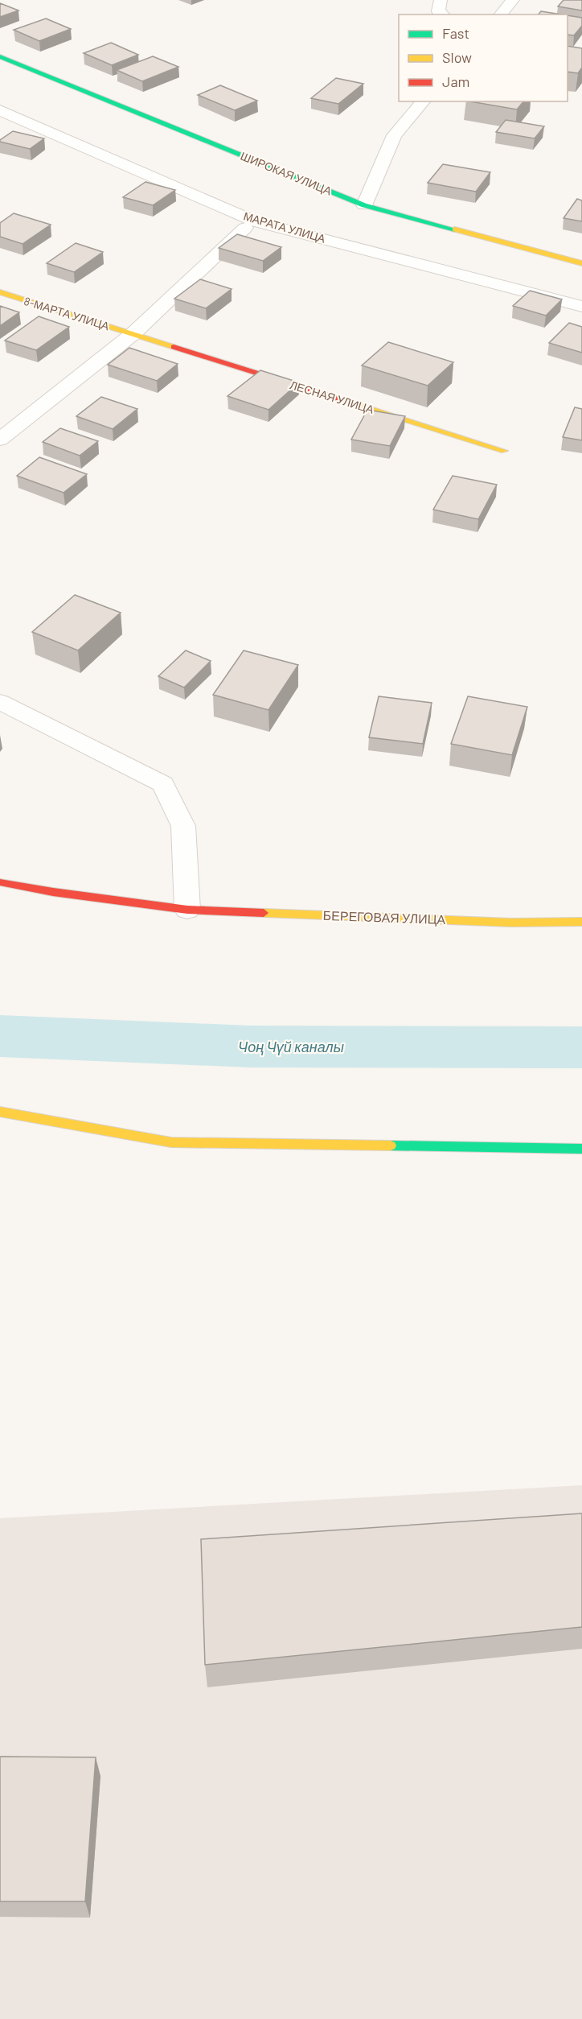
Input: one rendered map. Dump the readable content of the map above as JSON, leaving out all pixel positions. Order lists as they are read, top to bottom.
{
  "streets": {
    "street": [
      "ШИРОКАЯ УЛИЦА",
      "МАРАТА УЛИЦА",
      "8-МАРТА УЛИЦА",
      "ЛЕСНАЯ УЛИЦА",
      "БЕРЕГОВАЯ УЛИЦА"
    ]
  },
  "crossings": [
    ["8-МАРТА УЛИЦА", "ЛЕСНАЯ УЛИЦА"]
  ],
  "water": ["Чоң Чүй каналы"],
  "legend": ["Fast", "Slow", "Jam"]
}
